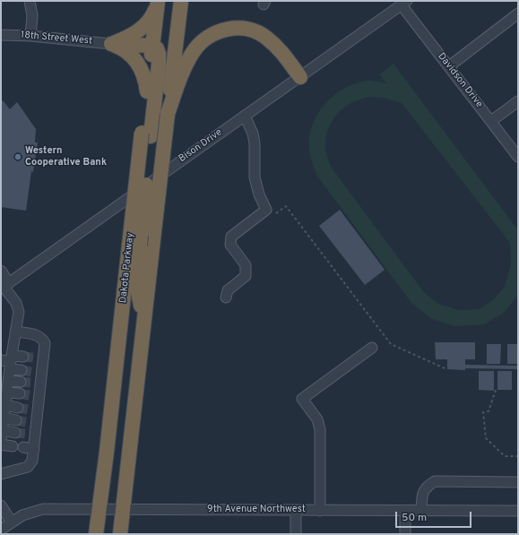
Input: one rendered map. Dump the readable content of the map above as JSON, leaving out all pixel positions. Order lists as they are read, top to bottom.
{
  "streets": {
    "highway": ["Dakota Parkway"],
    "street": [
      "18th Street West",
      "Davidson Drive",
      "Bison Drive",
      "9th Avenue Northwest"
    ]
  },
  "crossings": [
    ["Davidson Drive", "Bison Drive"],
    ["Dakota Parkway", "9th Avenue Northwest"]
  ],
  "places": ["Western Cooperative Bank"],
  "scale_bar": "50 m"
}
